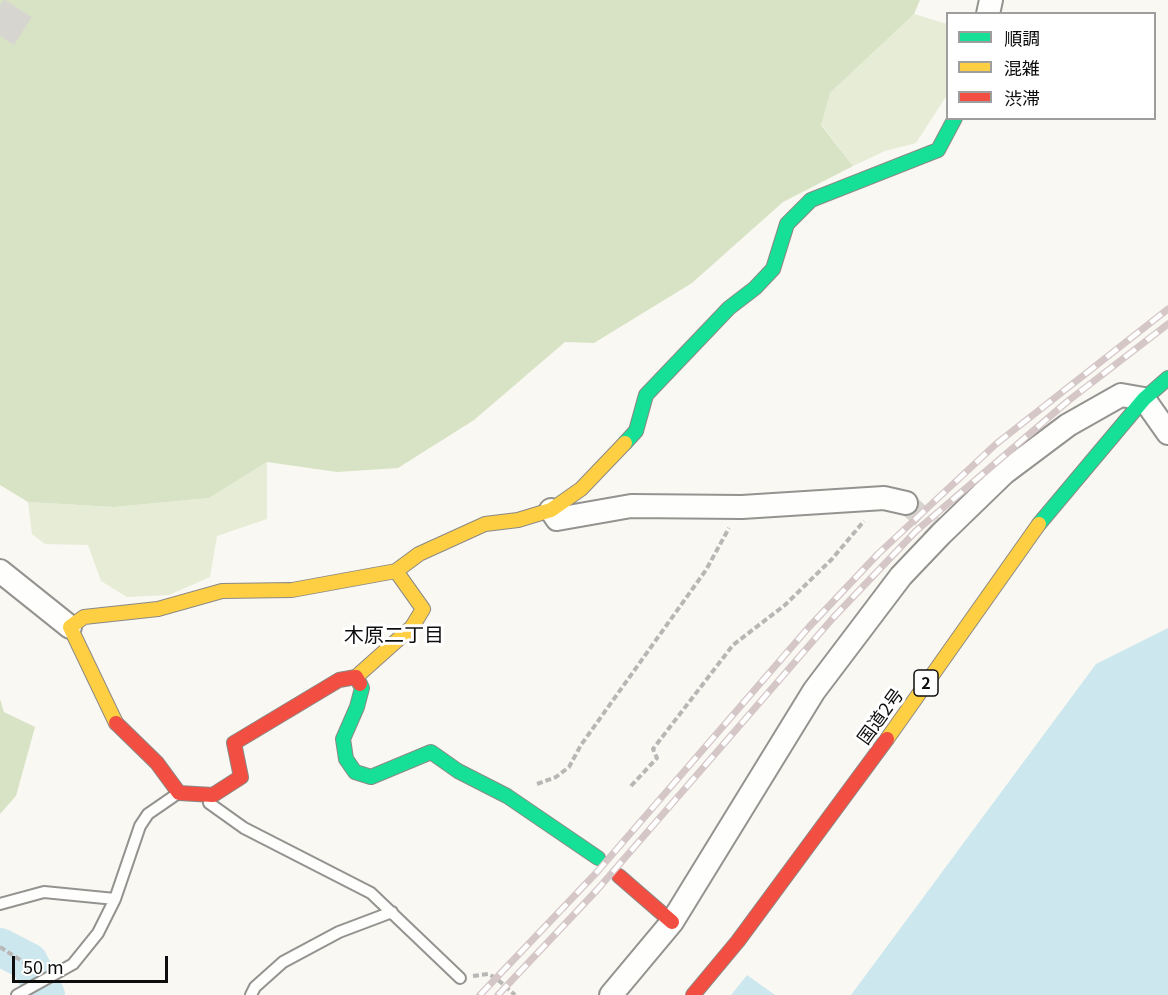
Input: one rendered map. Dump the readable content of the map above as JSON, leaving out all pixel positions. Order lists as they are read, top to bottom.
{
  "streets": {
    "main road": ["2", "国道2号"]
  },
  "districts": ["木原二丁目"],
  "legend": ["順調", "混雑", "渋滞"],
  "scale_bar": "50 m"
}
